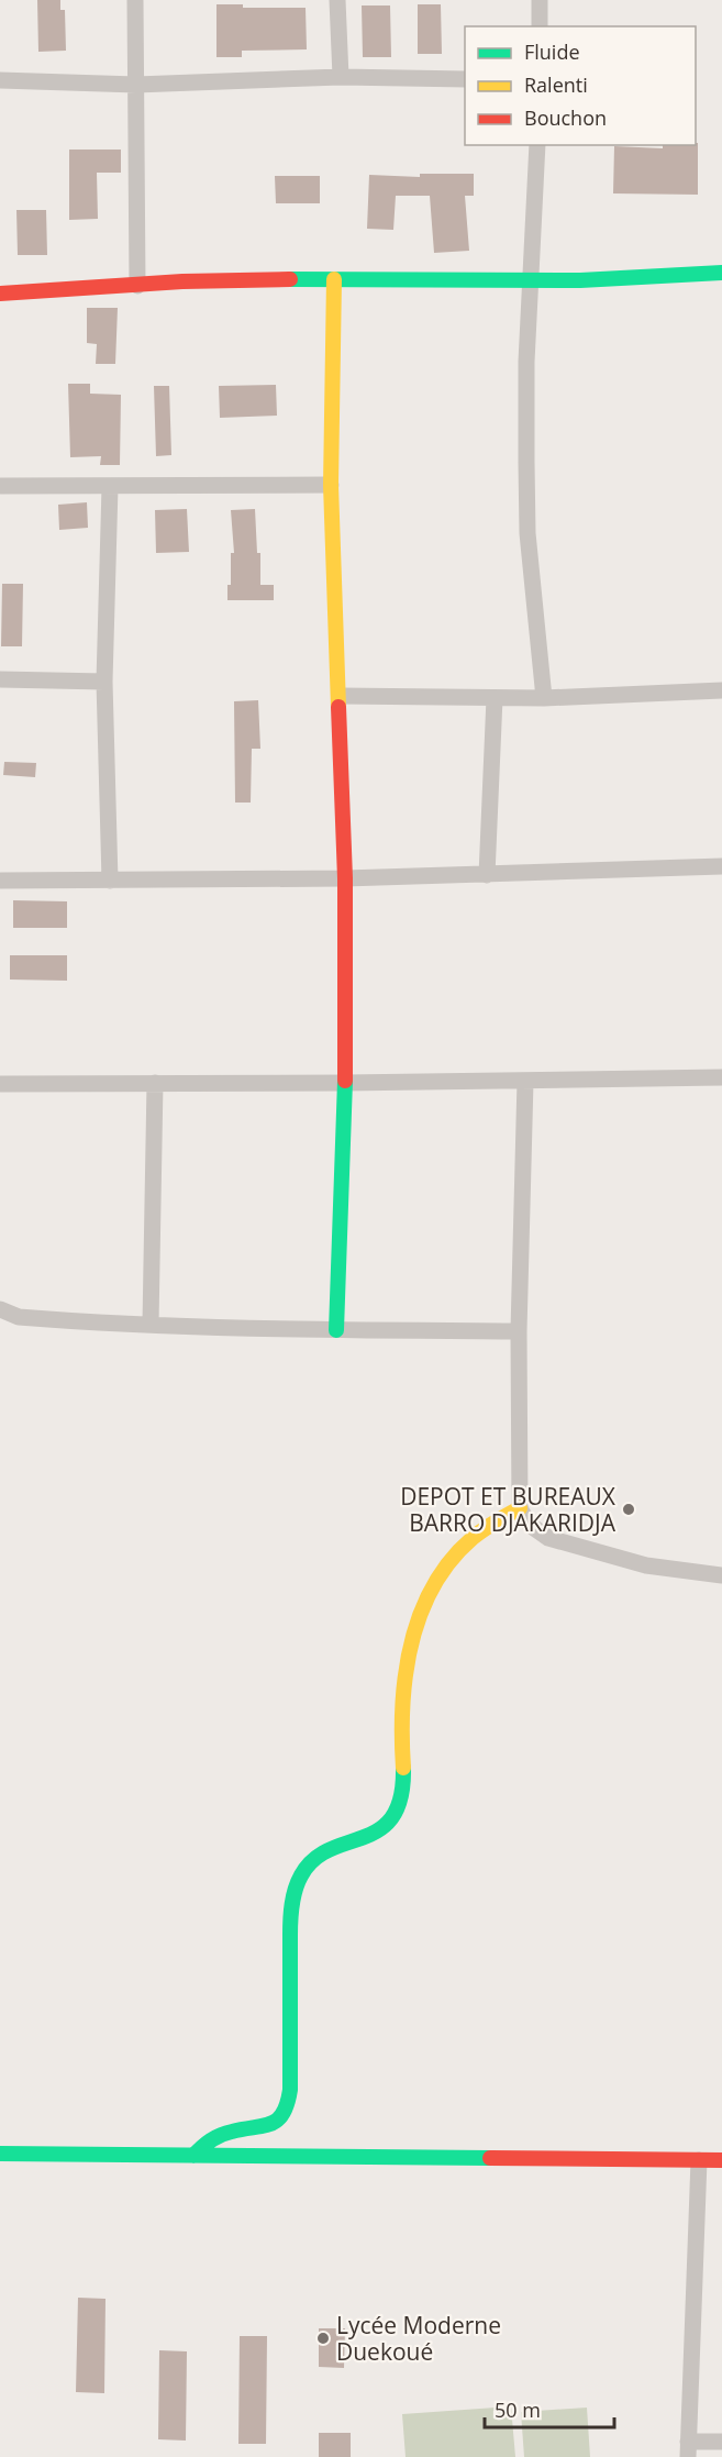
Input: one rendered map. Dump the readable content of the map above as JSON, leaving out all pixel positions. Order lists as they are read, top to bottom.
{
  "places": ["DEPOT ET BUREAUX BARRO DJAKARIDJA", "Lycée Moderne Duekoué"],
  "legend": ["Fluide", "Ralenti", "Bouchon"],
  "scale_bar": "50 m"
}
